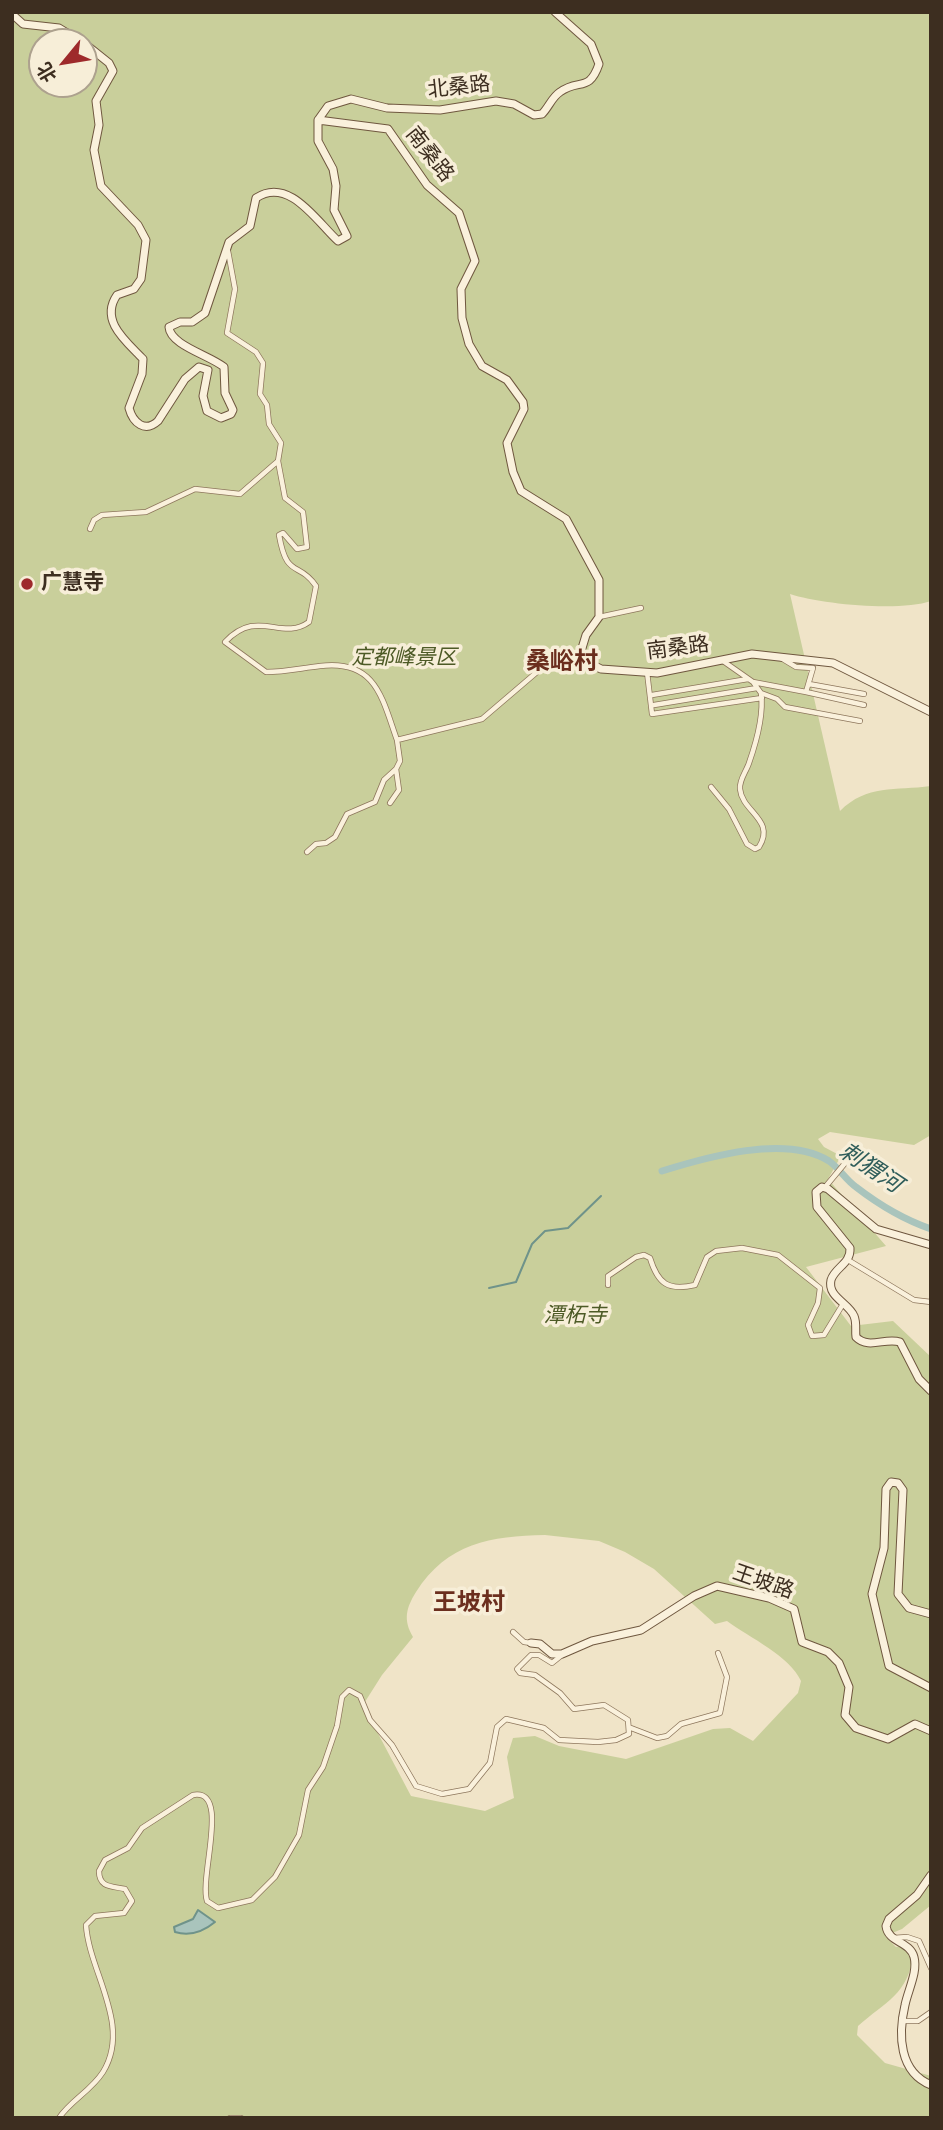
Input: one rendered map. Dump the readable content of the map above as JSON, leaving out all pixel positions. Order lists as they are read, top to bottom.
{
  "streets": {
    "street": ["北桑路", "南桑路", "王坡路"]
  },
  "crossings": [
    ["北桑路", "南桑路"]
  ],
  "districts": ["桑峪村", "王坡村"],
  "water": ["刺猬河"],
  "parks": ["定都峰景区", "潭柘寺"],
  "places": ["广慧寺"],
  "north": "bottom left"
}
